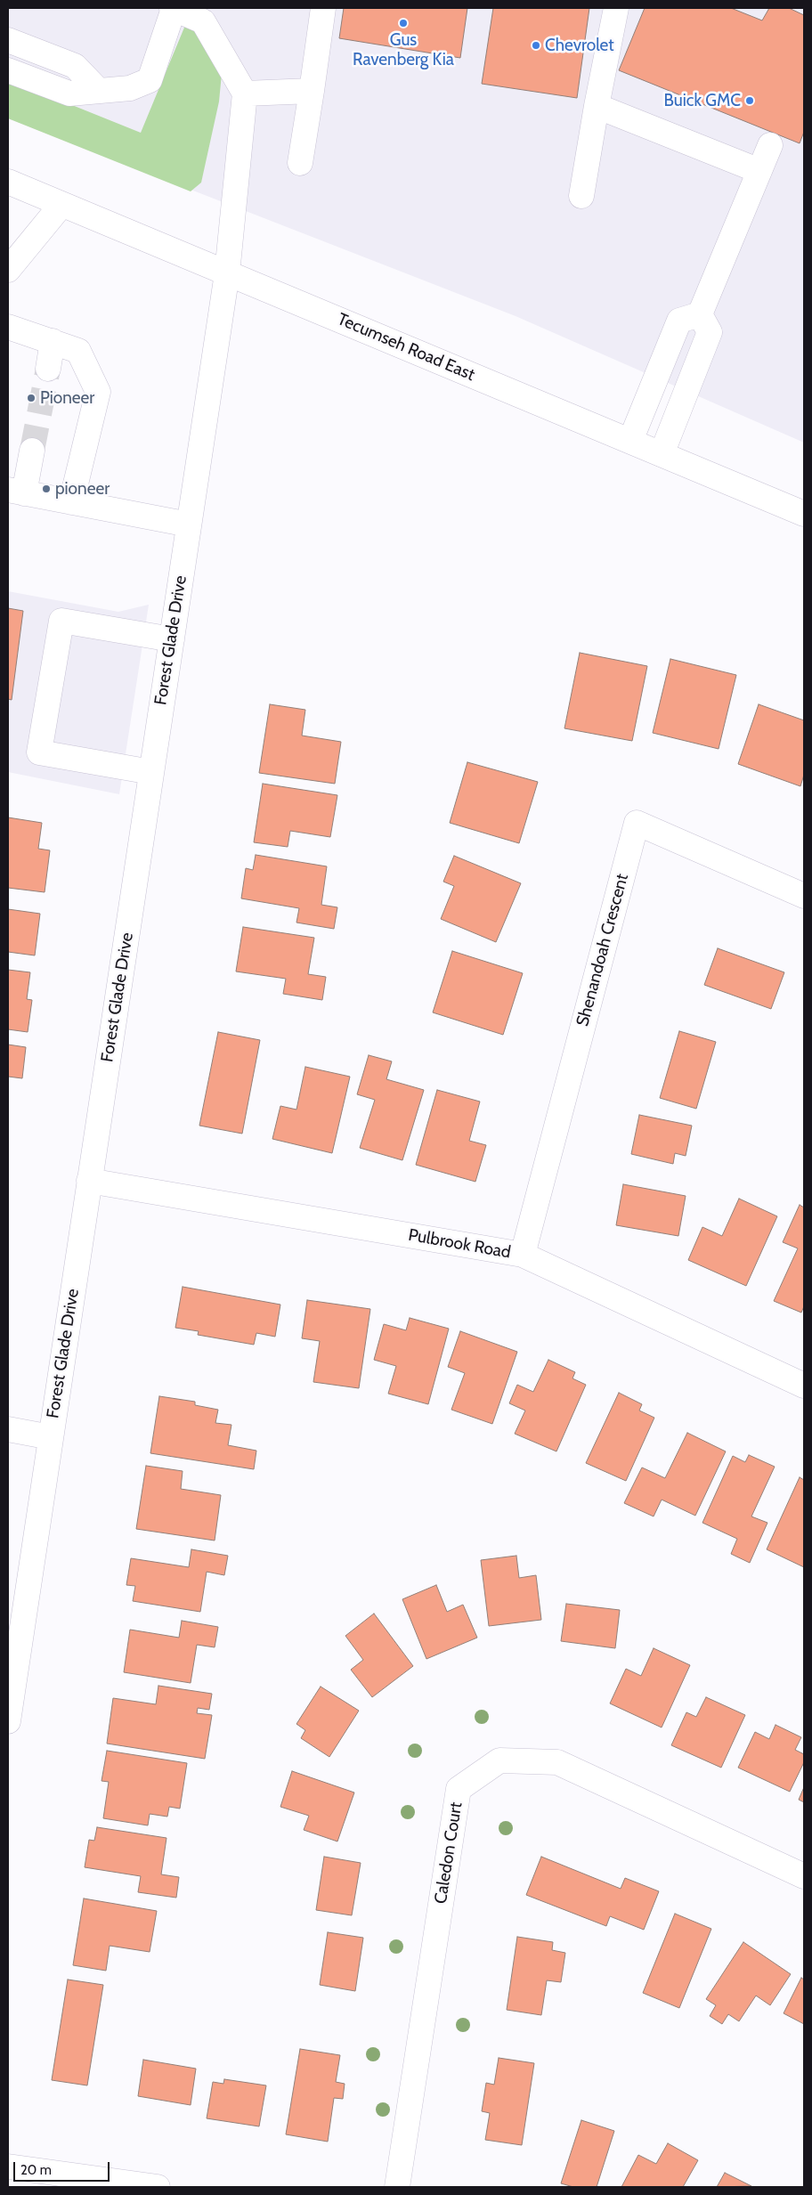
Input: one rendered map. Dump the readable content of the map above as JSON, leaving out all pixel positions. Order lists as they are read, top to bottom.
{
  "streets": {
    "street": [
      "Tecumseh Road East",
      "Forest Glade Drive",
      "Shenandoah Crescent",
      "Pulbrook Road",
      "Caledon Court"
    ]
  },
  "crossings": [
    ["Tecumseh Road East", "Forest Glade Drive"],
    ["Forest Glade Drive", "Pulbrook Road"],
    ["Shenandoah Crescent", "Pulbrook Road"]
  ],
  "places": [
    "Gus Ravenberg Kia",
    "Chevrolet",
    "Buick GMC",
    "Pioneer",
    "pioneer"
  ],
  "scale_bar": "20 m"
}
